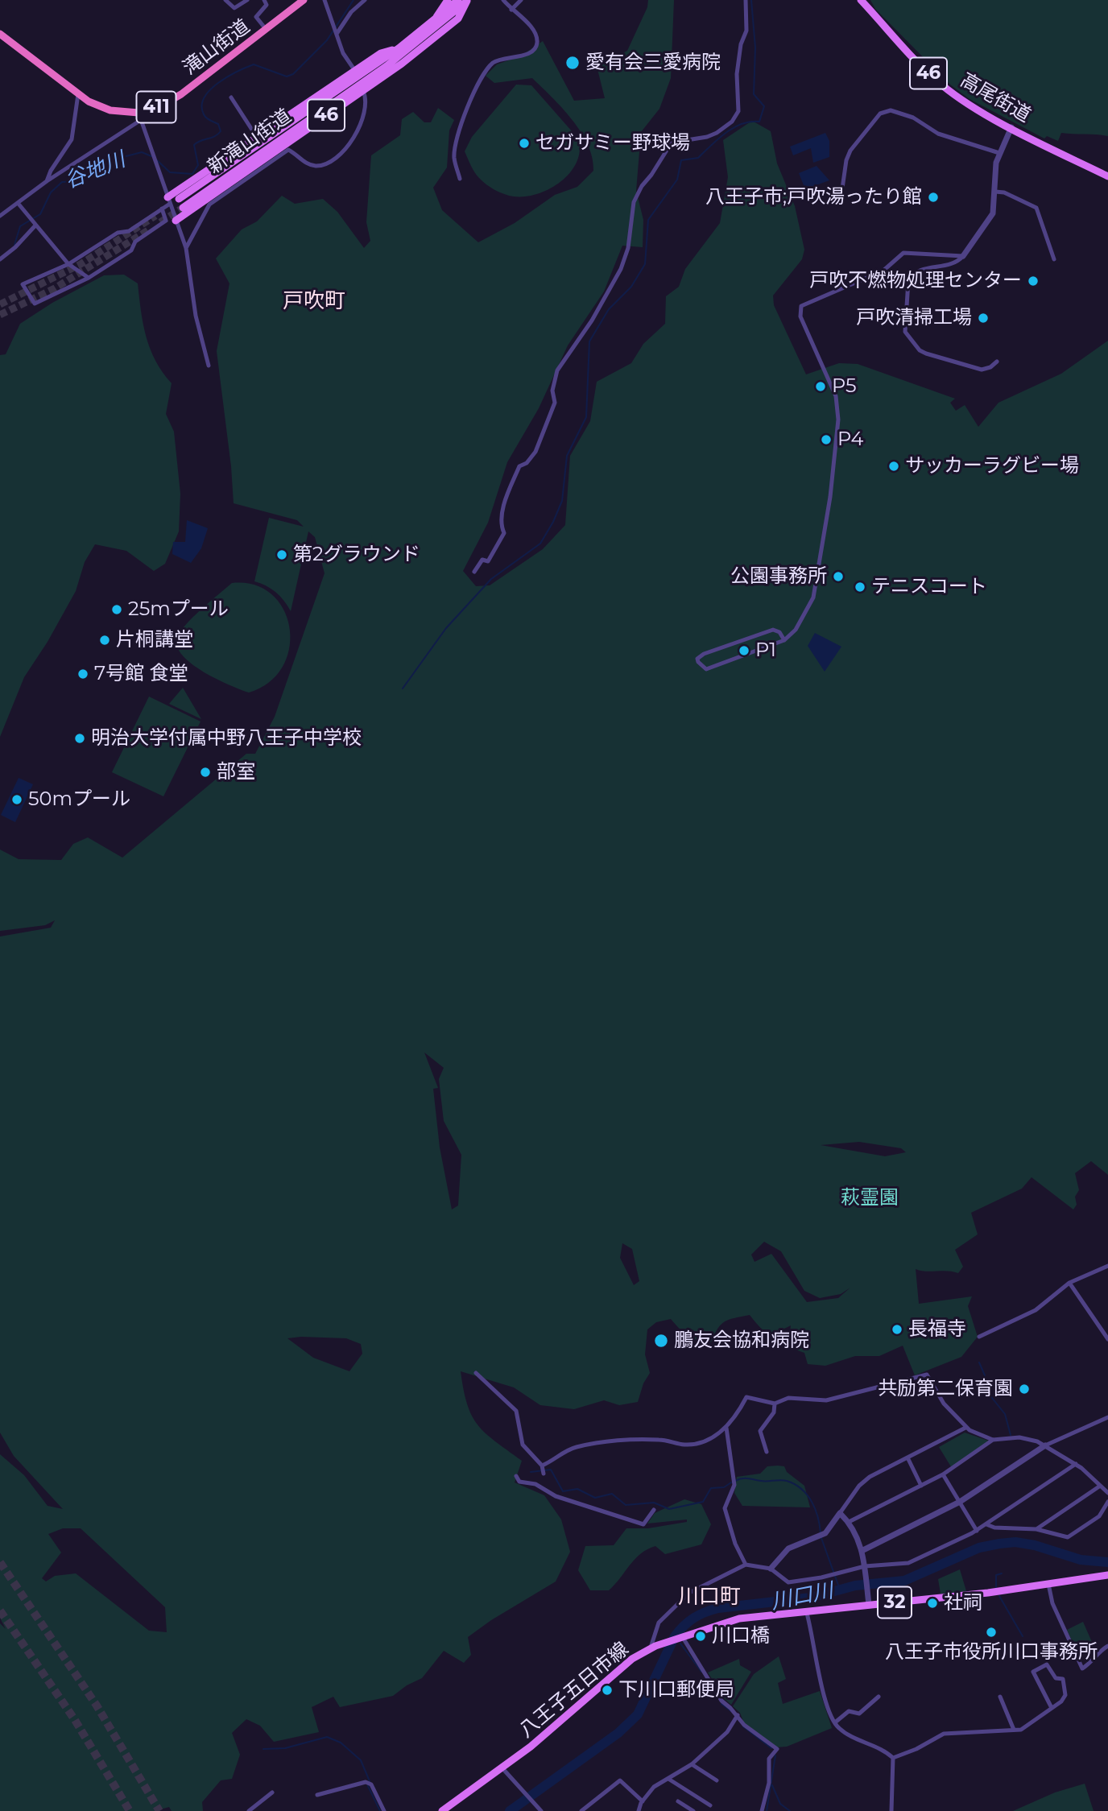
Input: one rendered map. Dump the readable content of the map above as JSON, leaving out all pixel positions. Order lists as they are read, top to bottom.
{
  "streets": {
    "highway": ["滝山街道", "411"],
    "main road": [
      "46",
      "高尾街道",
      "新滝山街道",
      "32",
      "八王子五日市線"
    ]
  },
  "crossings": [
    ["46", "新滝山街道"]
  ],
  "districts": ["戸吹町", "川口町"],
  "water": ["谷地川", "川口川"],
  "parks": ["萩霊園"],
  "places": [
    "愛有会三愛病院",
    "セガサミー野球場",
    "八王子市;戸吹湯ったり館",
    "戸吹不燃物処理センター",
    "戸吹清掃工場",
    "P5",
    "P4",
    "サッカーラグビー場",
    "第2グラウンド",
    "公園事務所",
    "テニスコート",
    "25mプール",
    "片桐講堂",
    "P1",
    "7号館 食堂",
    "明治大学付属中野八王子中学校",
    "部室",
    "50mプール",
    "長福寺",
    "鵬友会協和病院",
    "共励第二保育園",
    "社祠",
    "八王子市役所川口事務所",
    "川口橋",
    "下川口郵便局"
  ]
}
